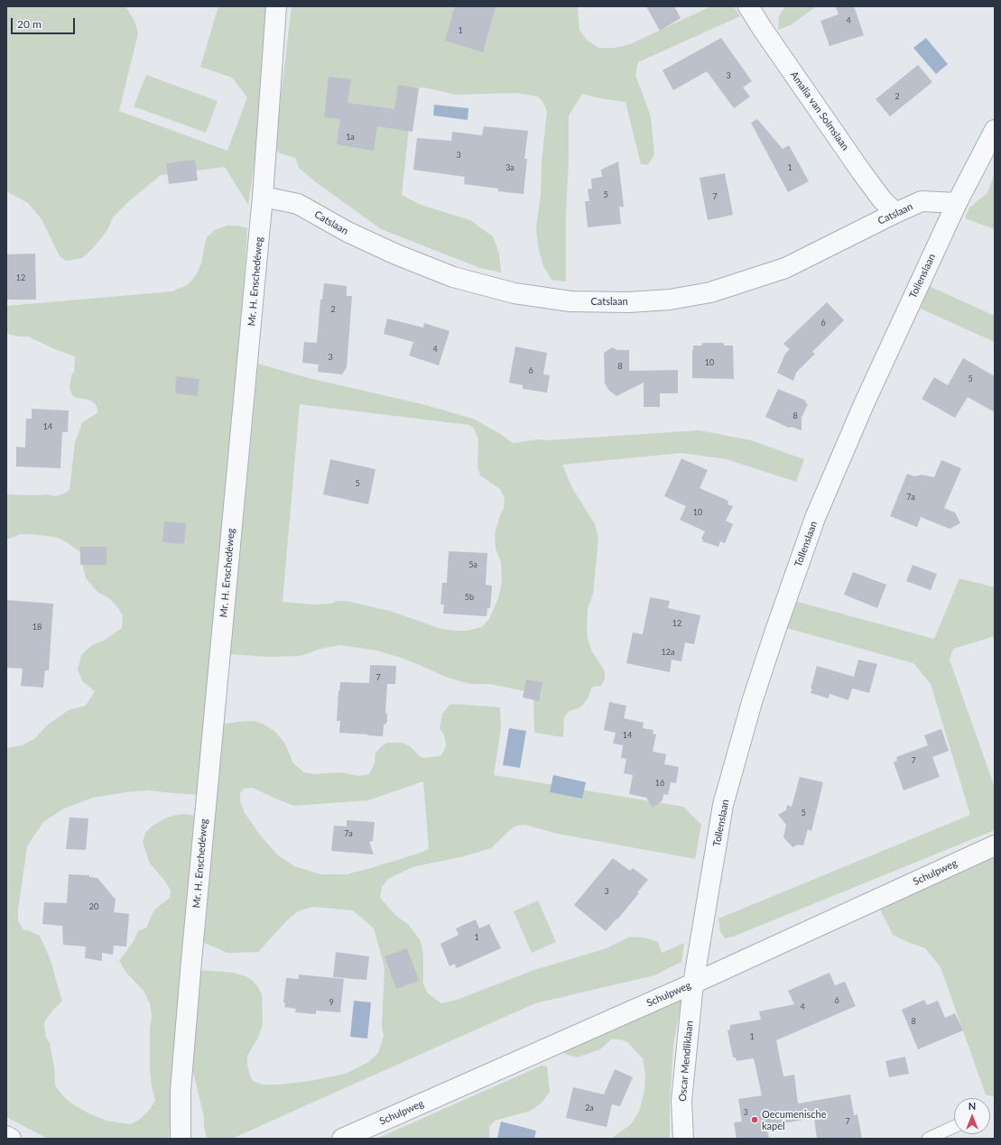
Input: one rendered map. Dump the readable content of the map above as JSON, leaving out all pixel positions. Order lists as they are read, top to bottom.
{
  "streets": {
    "street": [
      "Amalia van Solmslaan",
      "Catslaan",
      "Tollenslaan",
      "Mr. H. Enschedéweg",
      "Schulpweg",
      "Oscar Mendliklaan"
    ]
  },
  "crossings": [
    ["Amalia van Solmslaan", "Catslaan"],
    ["Catslaan", "Tollenslaan"],
    ["Catslaan", "Mr. H. Enschedéweg"],
    ["Tollenslaan", "Schulpweg"],
    ["Tollenslaan", "Oscar Mendliklaan"],
    ["Schulpweg", "Oscar Mendliklaan"]
  ],
  "places": ["Oecumenische kapel"],
  "house_numbers": [
    "4",
    "1",
    "3",
    "2",
    "1a",
    "3",
    "3a",
    "1",
    "5",
    "7",
    "12",
    "2",
    "6",
    "4",
    "3",
    "10",
    "8",
    "6",
    "5",
    "8",
    "14",
    "5",
    "7a",
    "10",
    "5a",
    "5b",
    "12",
    "18",
    "12a",
    "7",
    "14",
    "7",
    "16",
    "5",
    "7a",
    "3",
    "20",
    "1",
    "6",
    "9",
    "4",
    "8",
    "1",
    "2a",
    "3",
    "7"
  ],
  "scale_bar": "20 m",
  "north": "top"
}
